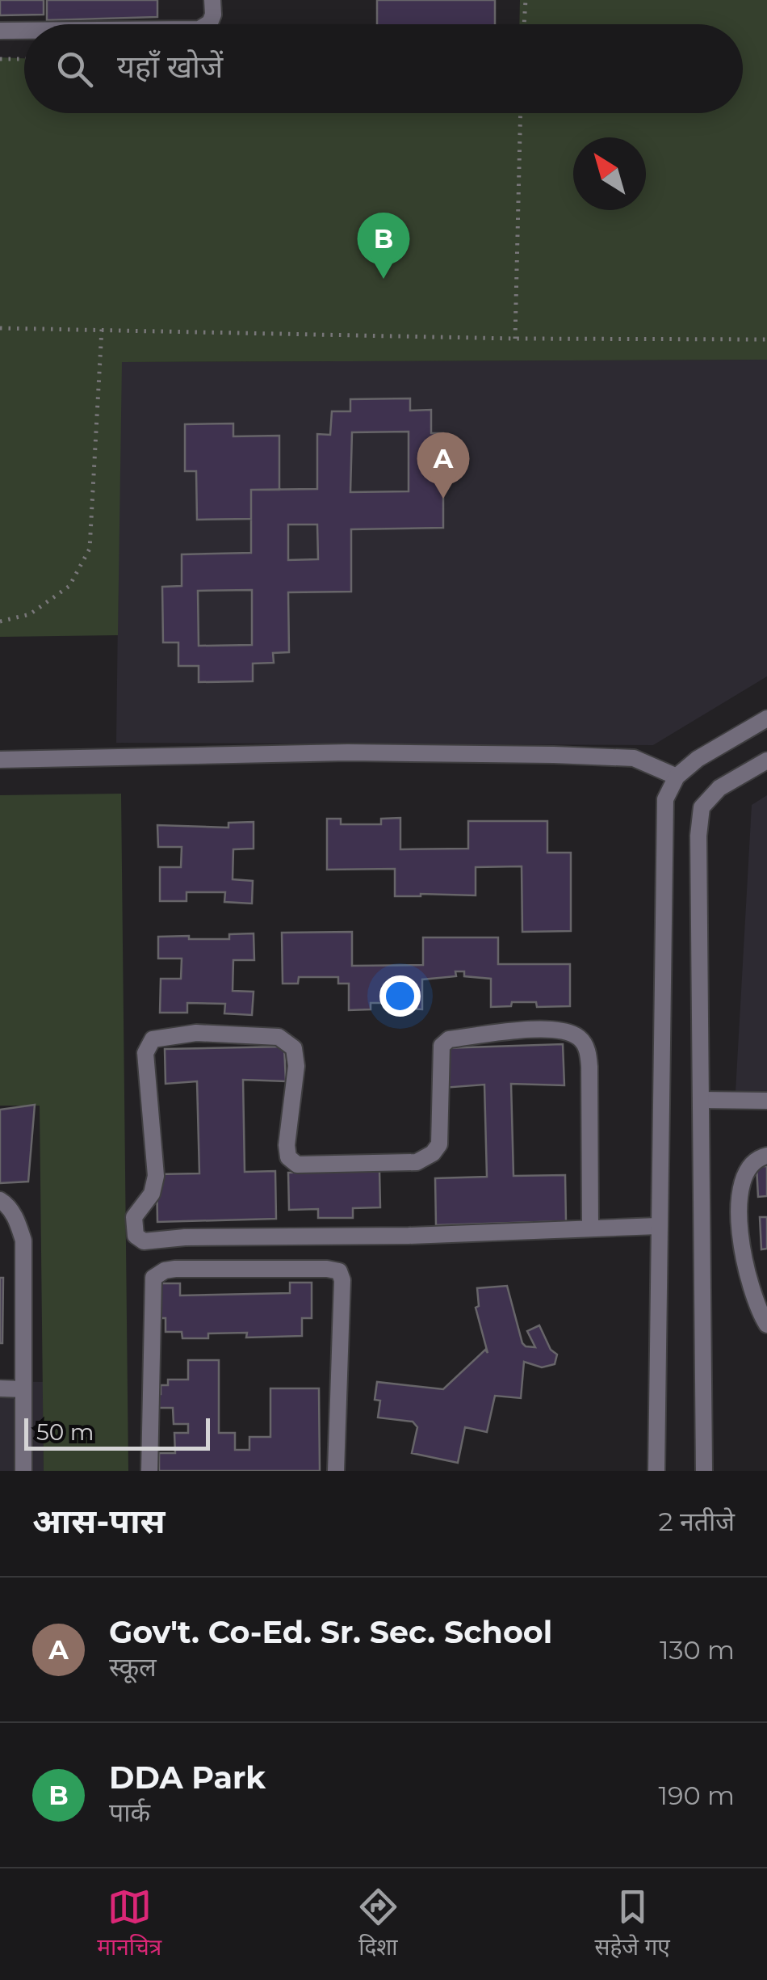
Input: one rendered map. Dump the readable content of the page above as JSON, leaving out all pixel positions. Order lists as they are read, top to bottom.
{
  "scale_bar": "50 m",
  "north": "top left",
  "page": {
    "search": "यहाँ खोजें",
    "pins": ["B", "A"],
    "scale": "50 m",
    "heading": ["आस-पास", "2 नतीजे"],
    "list": [
      {
        "mark": "A",
        "name": "Gov't. Co-Ed. Sr. Sec. School",
        "note": "स्कूल",
        "value": "130 m"
      },
      {
        "mark": "B",
        "name": "DDA Park",
        "note": "पार्क",
        "value": "190 m"
      }
    ],
    "nav": ["मानचित्र", "दिशा", "सहेजे गए"]
  }
}
